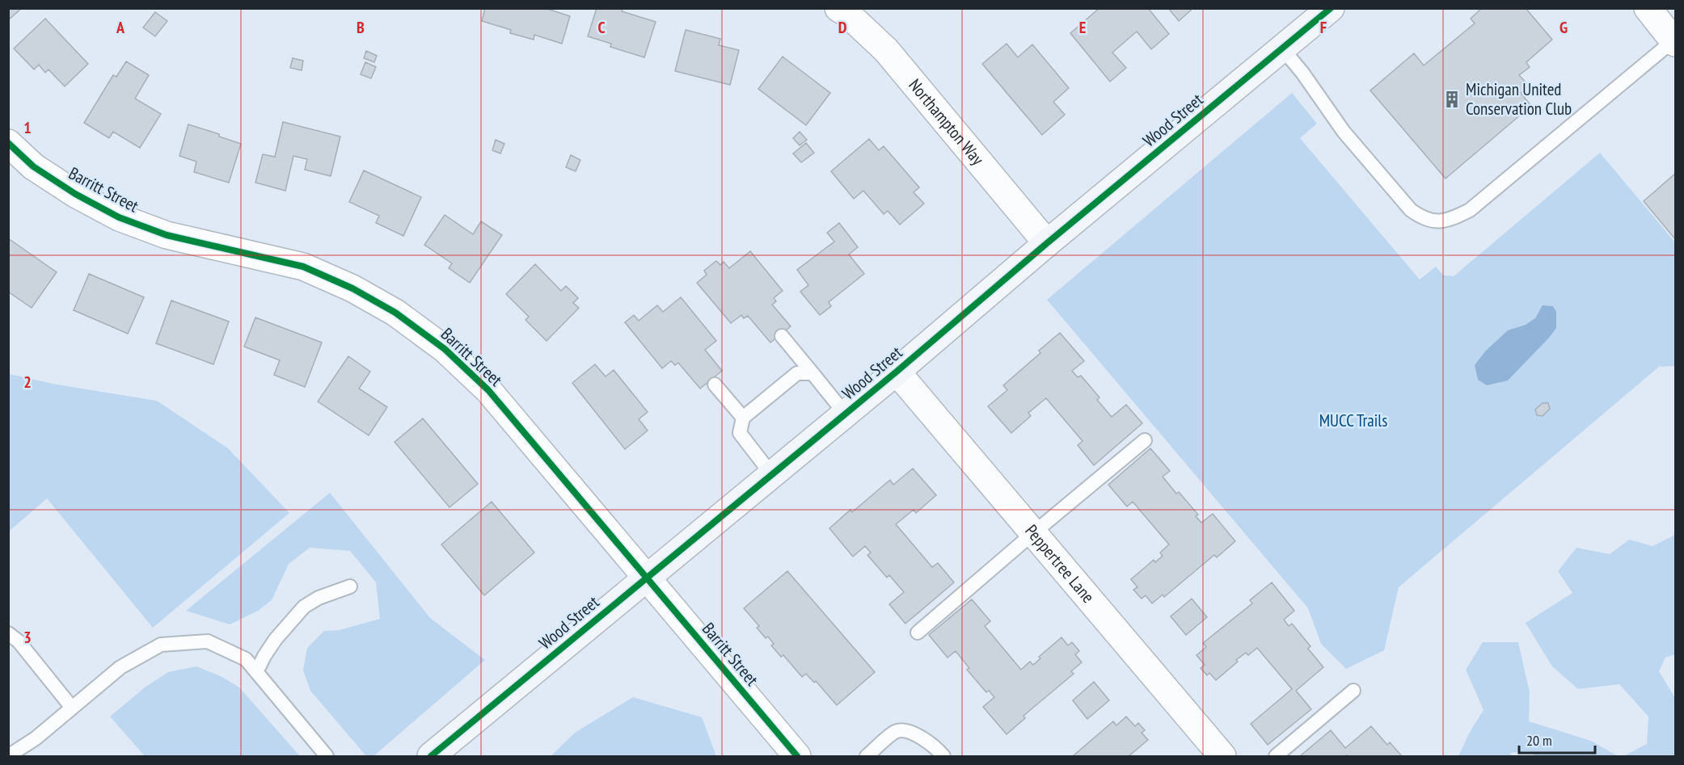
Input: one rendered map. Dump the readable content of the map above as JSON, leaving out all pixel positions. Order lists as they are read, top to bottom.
{
  "streets": {
    "street": [
      "Wood Street",
      "Northampton Way",
      "Barritt Street",
      "Peppertree Lane"
    ]
  },
  "crossings": [
    ["Wood Street", "Northampton Way"],
    ["Wood Street", "Barritt Street"],
    ["Wood Street", "Peppertree Lane"]
  ],
  "parks": ["MUCC Trails"],
  "places": {
    "building": ["Michigan United Conservation Club"]
  },
  "scale_bar": "20 m",
  "grid": {
    "columns": [
      "A",
      "B",
      "C",
      "D",
      "E",
      "F",
      "G"
    ],
    "rows": ["1", "2", "3"]
  }
}
